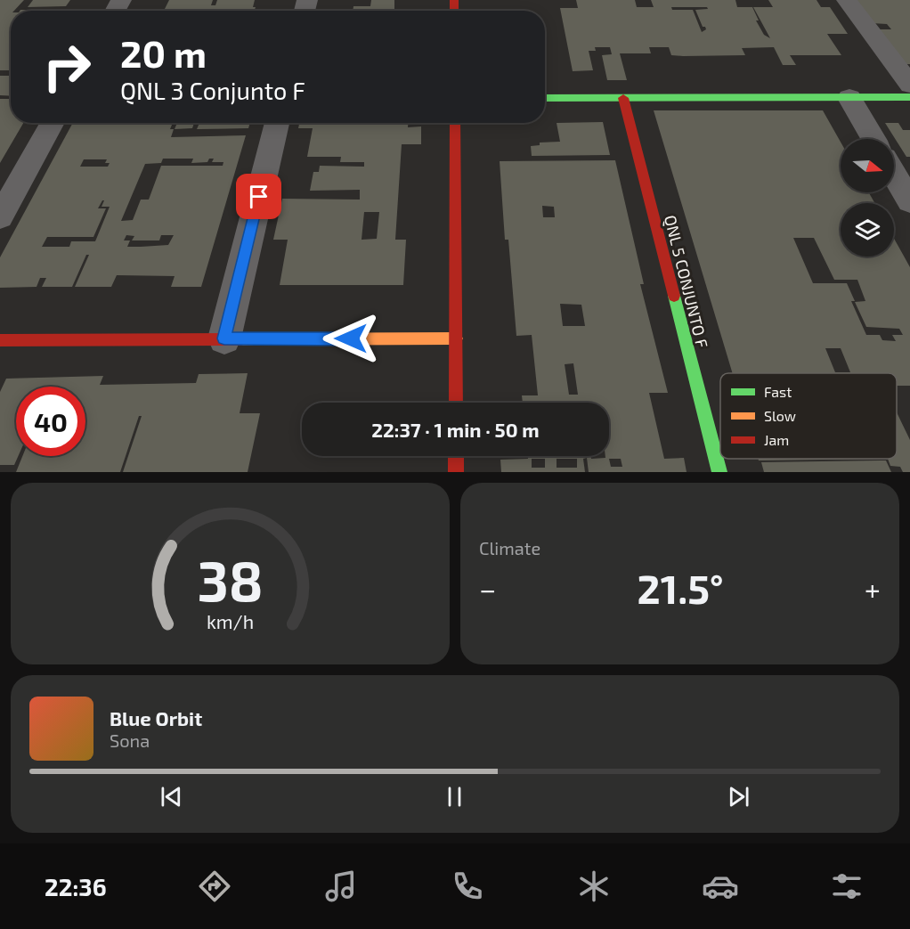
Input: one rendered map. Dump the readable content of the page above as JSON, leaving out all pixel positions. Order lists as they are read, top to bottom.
{
  "streets": {
    "street": ["QNL 5 CONJUNTO F"]
  },
  "legend": ["Fast", "Slow", "Jam"],
  "north": "right",
  "page": {
    "turn": ["20 m", "QNL 3 Conjunto F"],
    "limit": "40",
    "trip": "22:37 · 1 min · 50 m",
    "tile": "Climate",
    "heat": ["−", "21.5°", "+"],
    "song": ["Blue Orbit", "Sona"],
    "tabs": "22:36",
    "gauge": ["38", "km/h"]
  }
}
